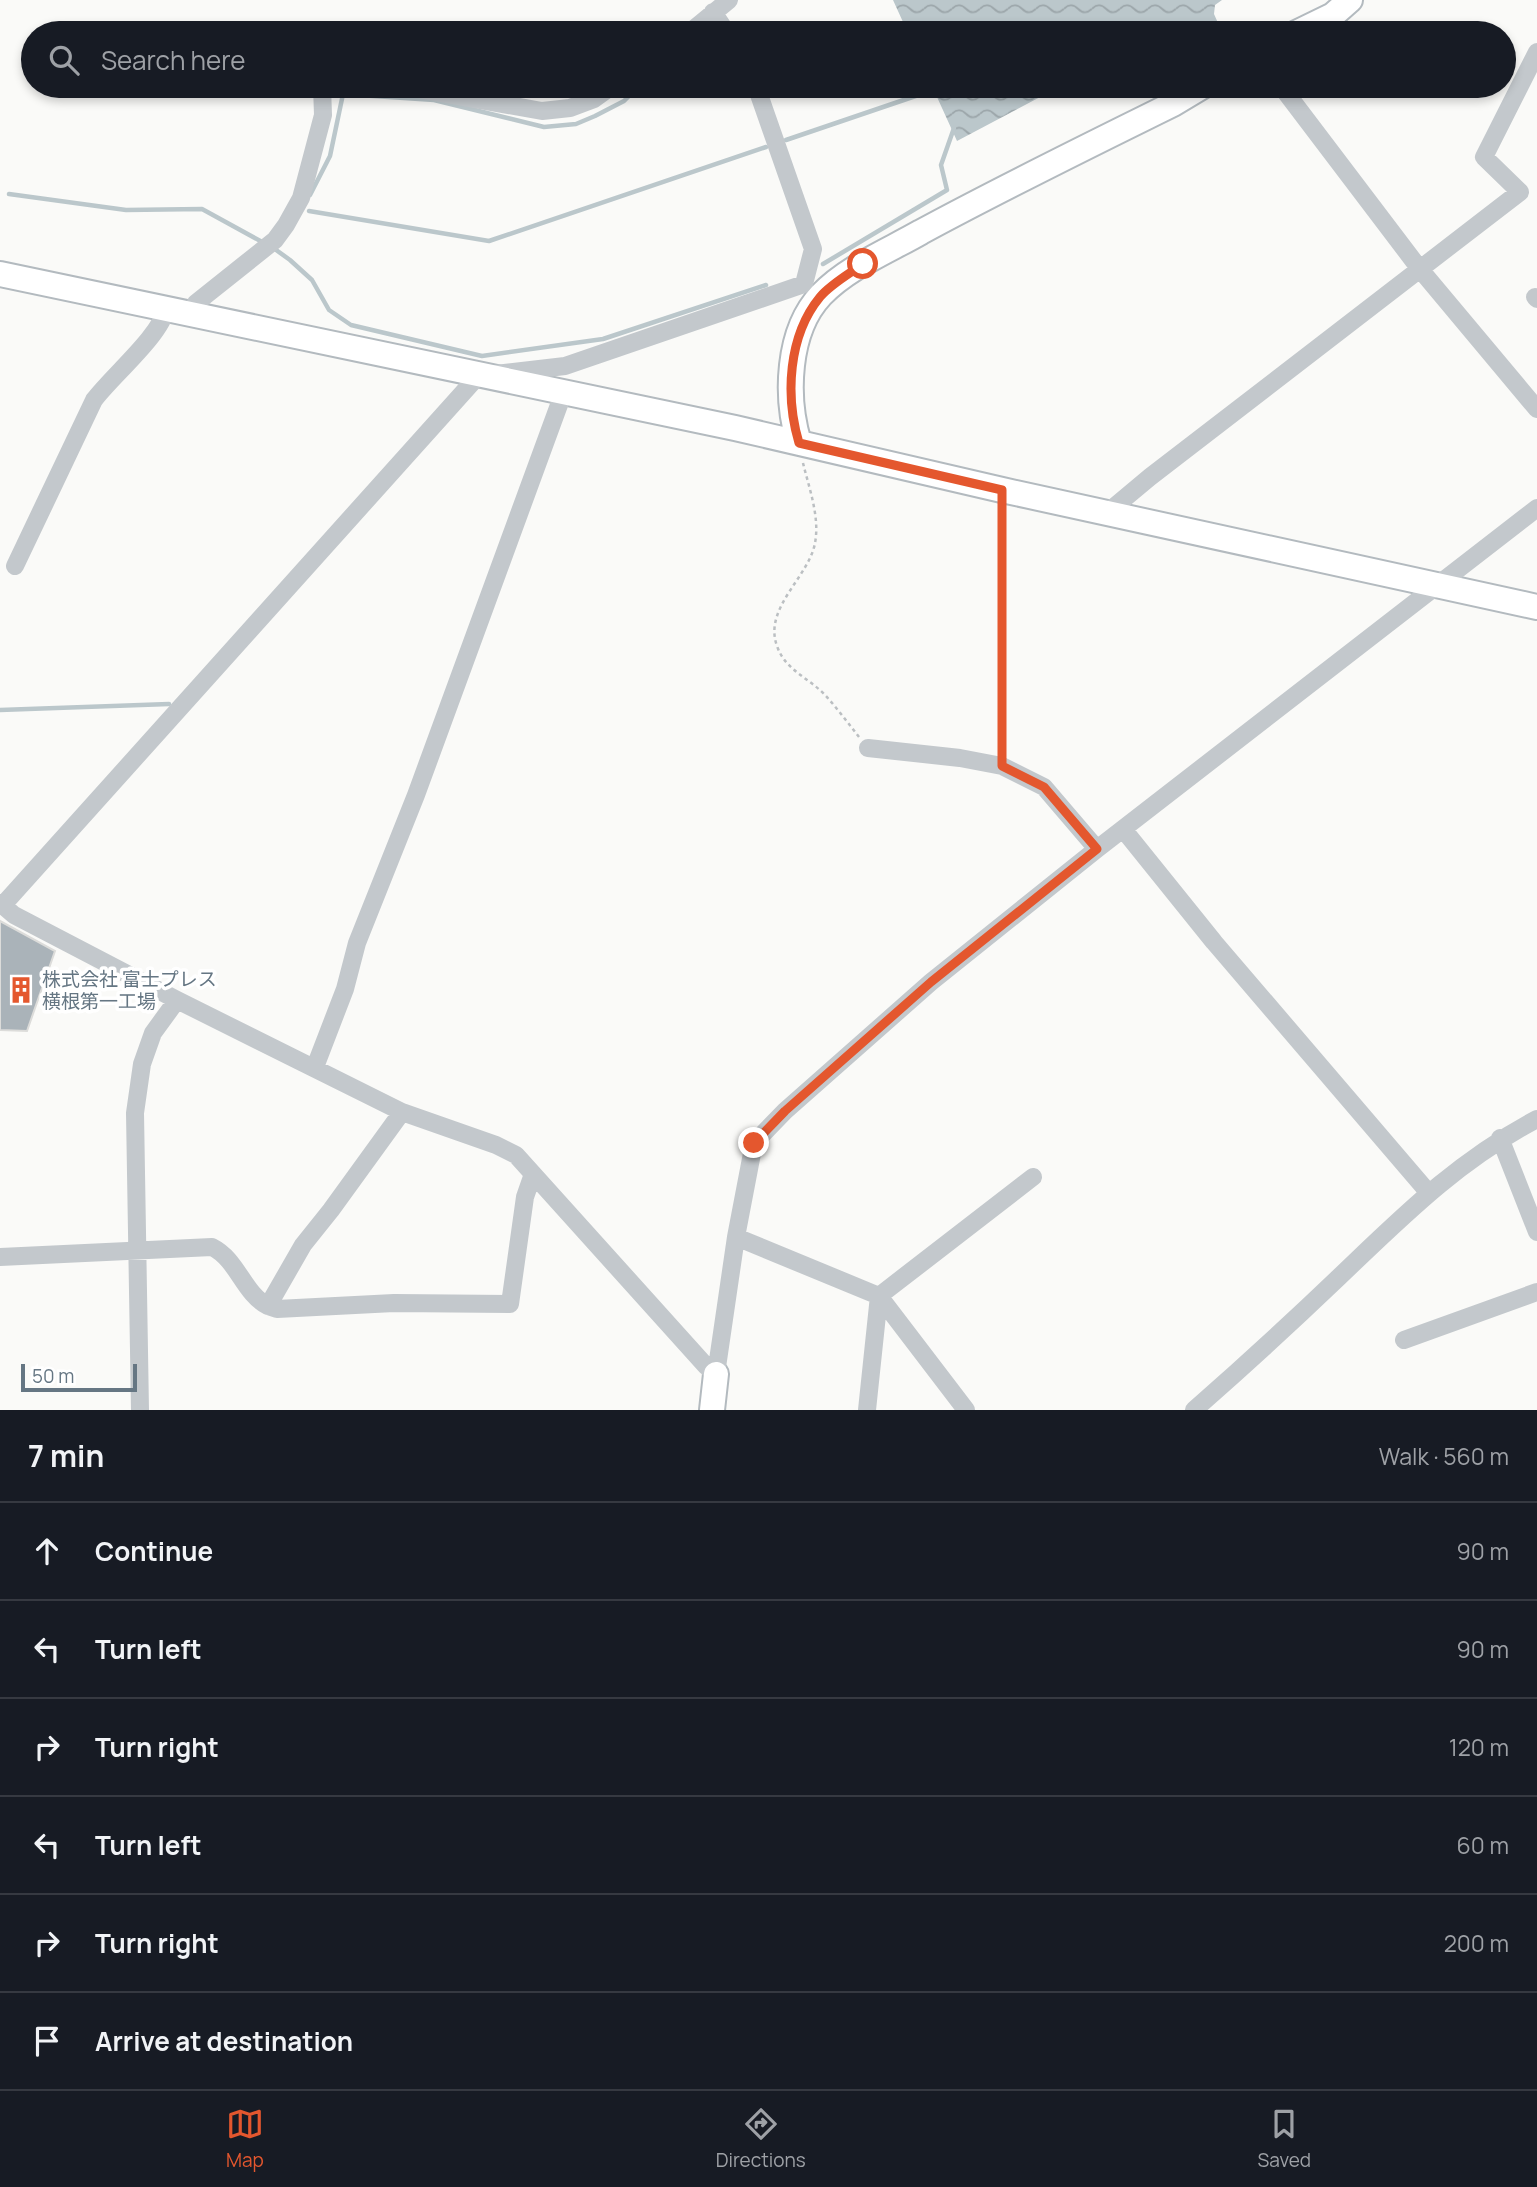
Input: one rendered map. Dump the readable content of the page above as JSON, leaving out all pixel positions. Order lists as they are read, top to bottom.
{
  "places": {
    "building": ["株式会社 富士プレス 横根第一工場"]
  },
  "scale_bar": "50 m",
  "page": {
    "search": "Search here",
    "scale": "50 m",
    "heading": ["7 min", "Walk · 560 m"],
    "list": [
      ["Continue", "90 m"],
      ["Turn left", "90 m"],
      ["Turn right", "120 m"],
      ["Turn left", "60 m"],
      ["Turn right", "200 m"],
      "Arrive at destination"
    ],
    "nav": ["Map", "Directions", "Saved"]
  }
}
